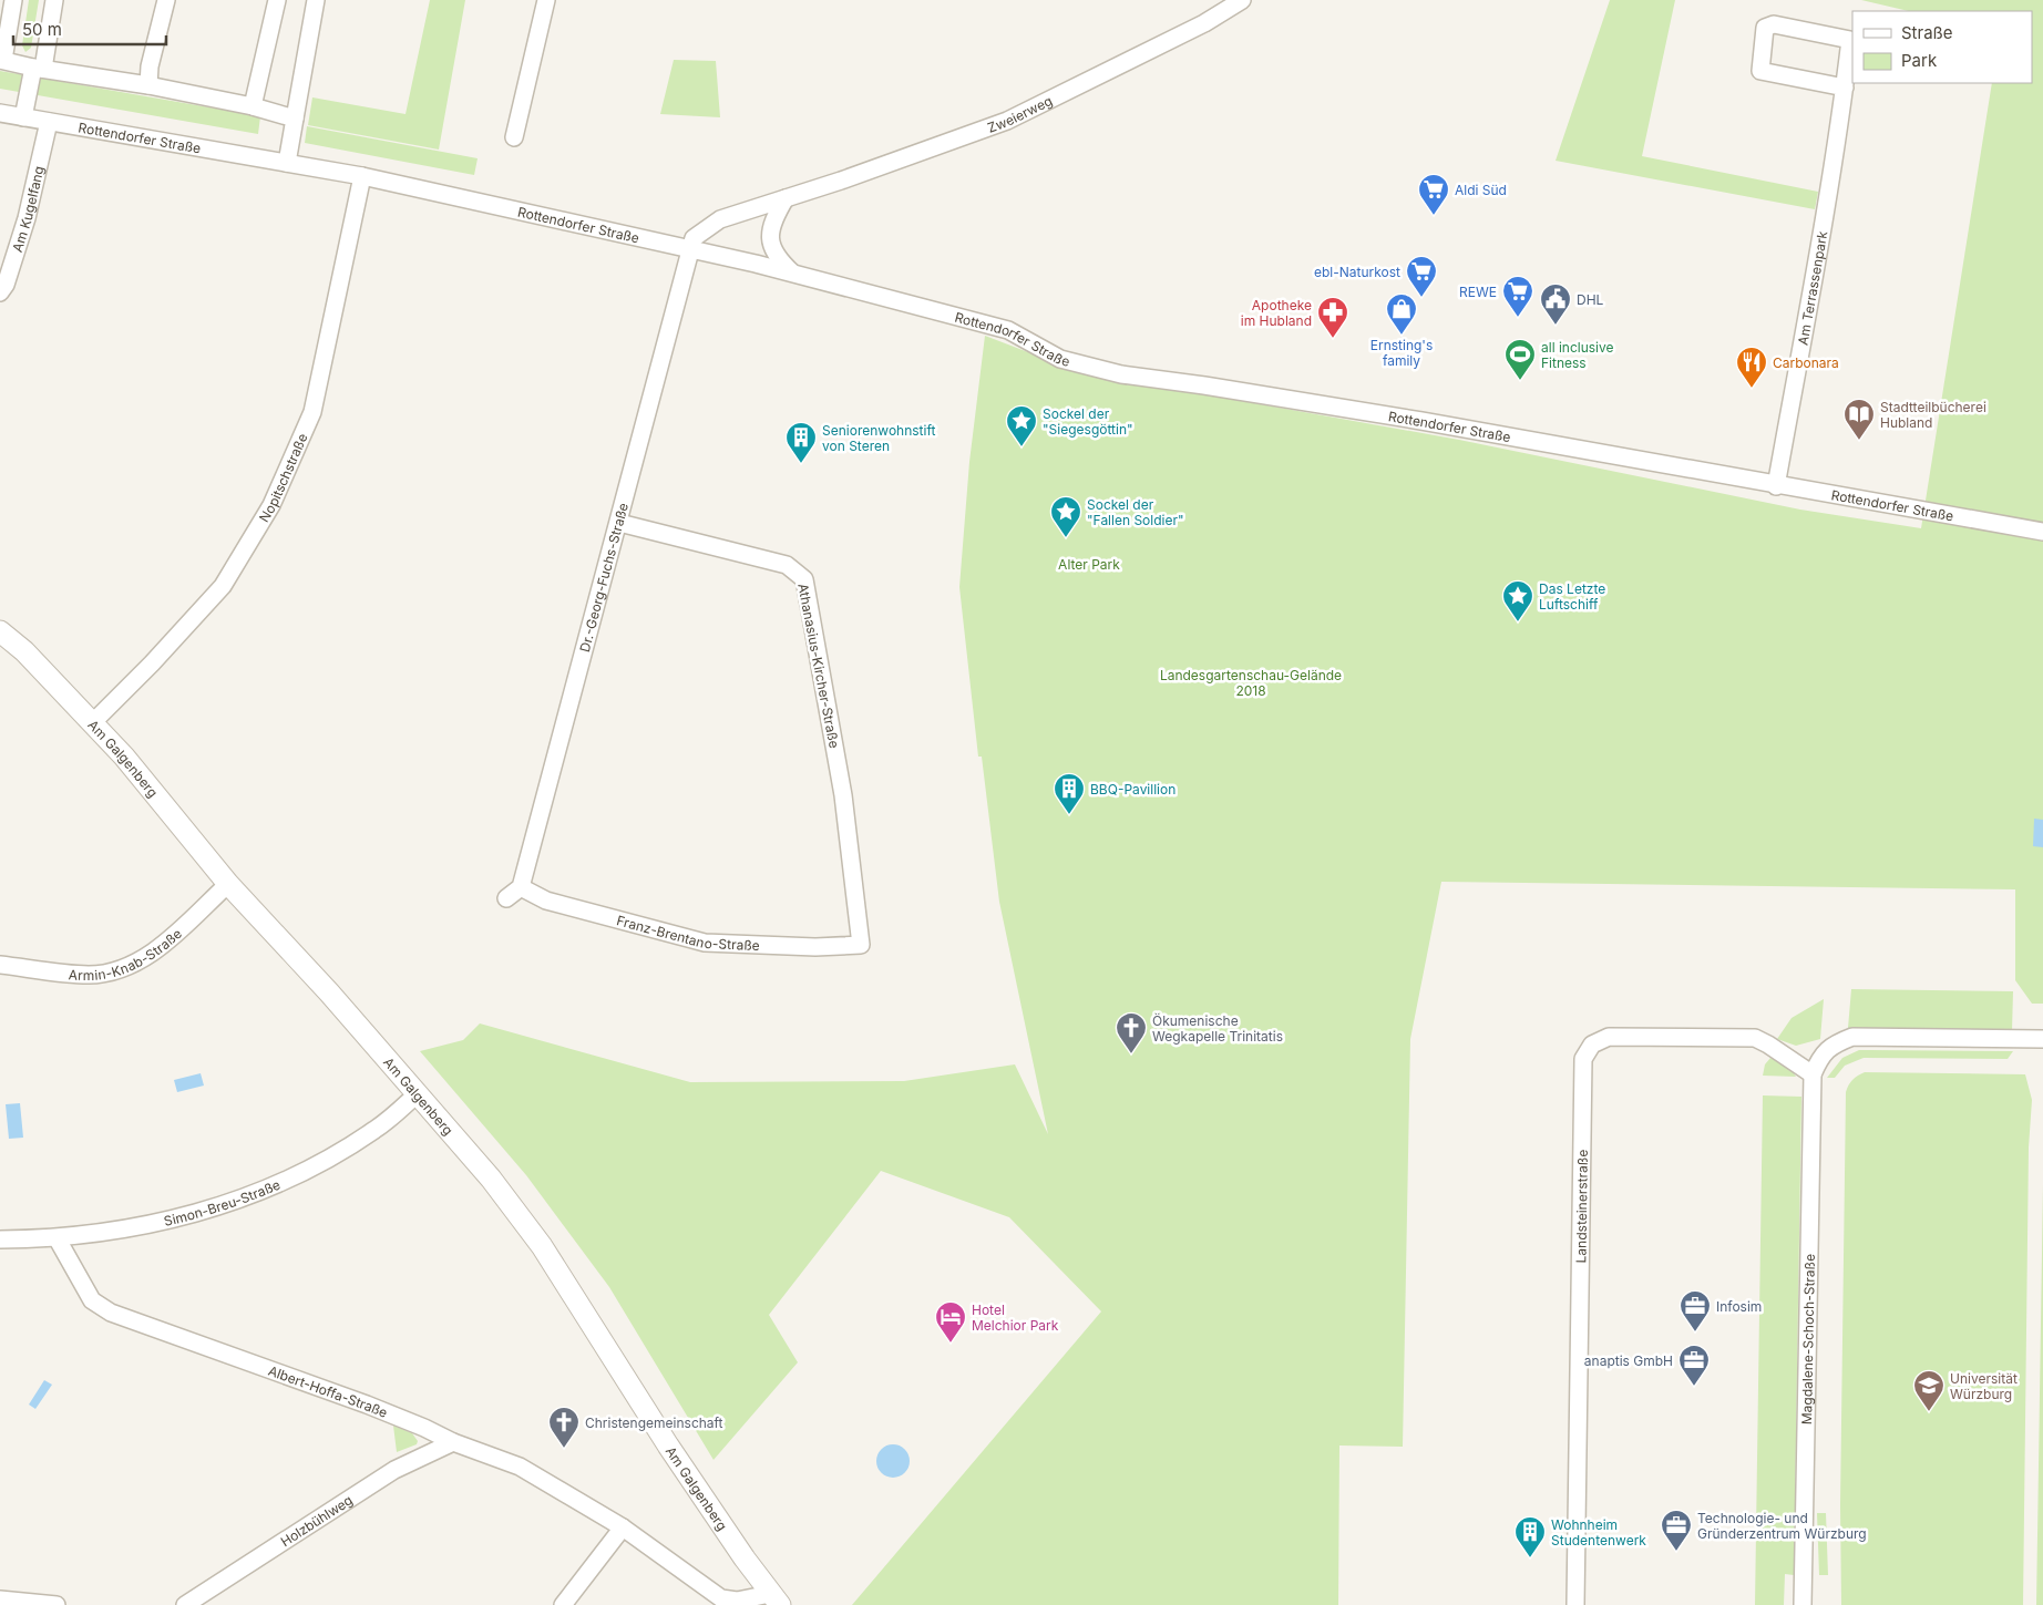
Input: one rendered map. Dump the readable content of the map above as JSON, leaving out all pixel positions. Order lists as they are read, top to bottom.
{
  "streets": {
    "street": [
      "Zweierweg",
      "Rottendorfer Straße",
      "Am Kugelfang",
      "Am Terrassenpark",
      "Nopitschstraße",
      "Dr.-Georg-Fuchs-Straße",
      "Athanasius-Kircher-Straße",
      "Am Galgenberg",
      "Franz-Brentano-Straße",
      "Armin-Knab-Straße",
      "Simon-Breu-Straße",
      "Landsteinerstraße",
      "Magdalene-Schoch-Straße",
      "Albert-Hoffa-Straße",
      "Holzbühlweg"
    ]
  },
  "crossings": [
    ["Zweierweg", "Rottendorfer Straße"],
    ["Zweierweg", "Dr.-Georg-Fuchs-Straße"],
    ["Rottendorfer Straße", "Am Kugelfang"],
    ["Rottendorfer Straße", "Am Terrassenpark"],
    ["Rottendorfer Straße", "Nopitschstraße"],
    ["Rottendorfer Straße", "Dr.-Georg-Fuchs-Straße"],
    ["Nopitschstraße", "Am Galgenberg"],
    ["Dr.-Georg-Fuchs-Straße", "Athanasius-Kircher-Straße"],
    ["Dr.-Georg-Fuchs-Straße", "Franz-Brentano-Straße"],
    ["Athanasius-Kircher-Straße", "Franz-Brentano-Straße"],
    ["Am Galgenberg", "Armin-Knab-Straße"],
    ["Am Galgenberg", "Simon-Breu-Straße"],
    ["Am Galgenberg", "Albert-Hoffa-Straße"],
    ["Simon-Breu-Straße", "Albert-Hoffa-Straße"],
    ["Landsteinerstraße", "Magdalene-Schoch-Straße"],
    ["Albert-Hoffa-Straße", "Holzbühlweg"]
  ],
  "parks": ["Alter Park", "Landesgartenschau-Gelände 2018"],
  "places": {
    "supermarket": ["Aldi Süd", "ebl-Naturkost", "REWE"],
    "public building": ["DHL"],
    "shop": ["Ernsting's family"],
    "pharmacy": ["Apotheke im Hubland"],
    "sports": ["all inclusive Fitness"],
    "restaurant": ["Carbonara"],
    "library": ["Stadtteilbücherei Hubland"],
    "place": ["Sockel der \"Siegesgöttin\"", "Sockel der \"Fallen Soldier\"", "Das Letzte Luftschiff"],
    "building": ["Seniorenwohnstift von Steren", "BBQ-Pavillion", "Wohnheim Studentenwerk"],
    "church": ["Ökumenische Wegkapelle Trinitatis", "Christengemeinschaft"],
    "office": ["Infosim", "anaptis GmbH", "Technologie- und Gründerzentrum Würzburg"],
    "hotel": ["Hotel Melchior Park"],
    "school or university": ["Universität Würzburg"]
  },
  "legend": ["Straße", "Park"],
  "scale_bar": "50 m"
}
